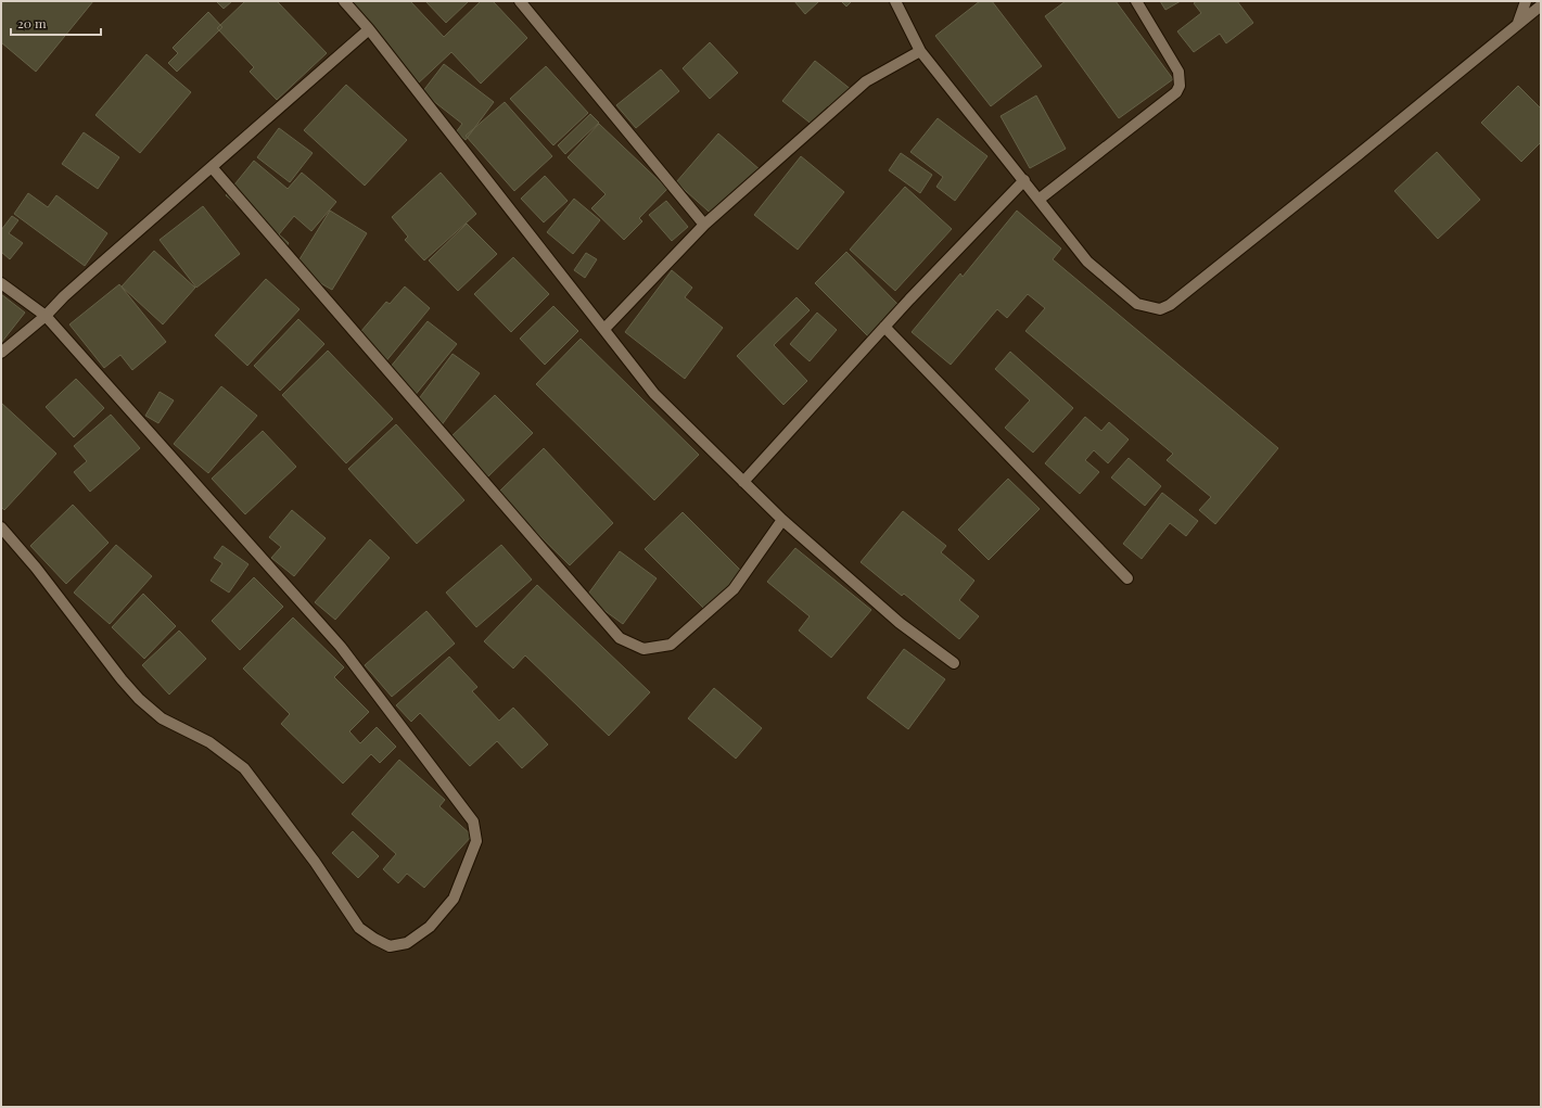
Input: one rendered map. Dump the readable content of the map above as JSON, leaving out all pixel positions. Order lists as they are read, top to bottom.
{
  "scale_bar": "20 m"
}
